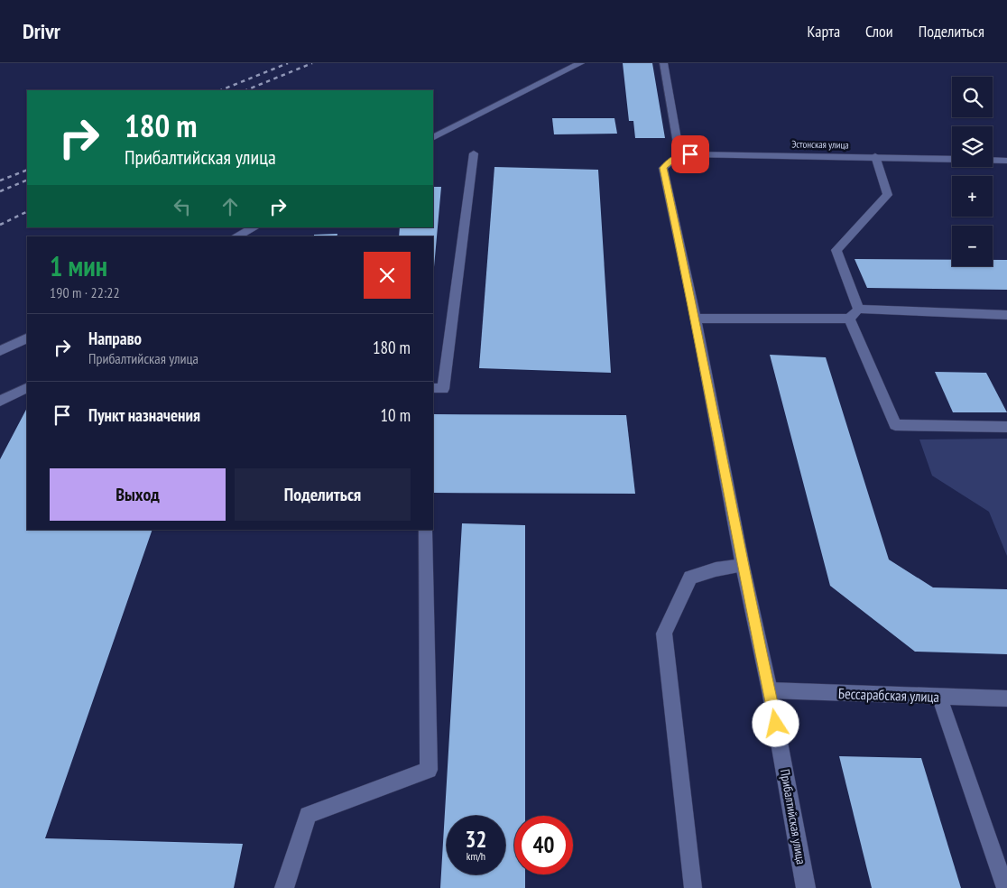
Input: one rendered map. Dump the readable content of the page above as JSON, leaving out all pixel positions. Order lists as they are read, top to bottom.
{
  "streets": {
    "street": ["Эстонская улица", "Бессарабская улица", "Прибалтийская улица"]
  },
  "crossings": [
    ["Эстонская улица", "Прибалтийская улица"],
    ["Бессарабская улица", "Прибалтийская улица"]
  ],
  "page": {
    "header": "Drivr",
    "nav": ["Карта", "Слои", "Поделиться"],
    "map_buttons": ["+", "−"],
    "turn": ["180 m", "Прибалтийская улица"],
    "heading": ["1 мин", "190 m · 22:22"],
    "list": [
      {
        "name": "Направо",
        "note": "Прибалтийская улица",
        "value": "180 m"
      },
      {
        "name": "Пункт назначения",
        "value": "10 m"
      }
    ],
    "buttons": ["Выход", "Поделиться"],
    "speed": "32 km/h",
    "limit": "40"
  }
}
